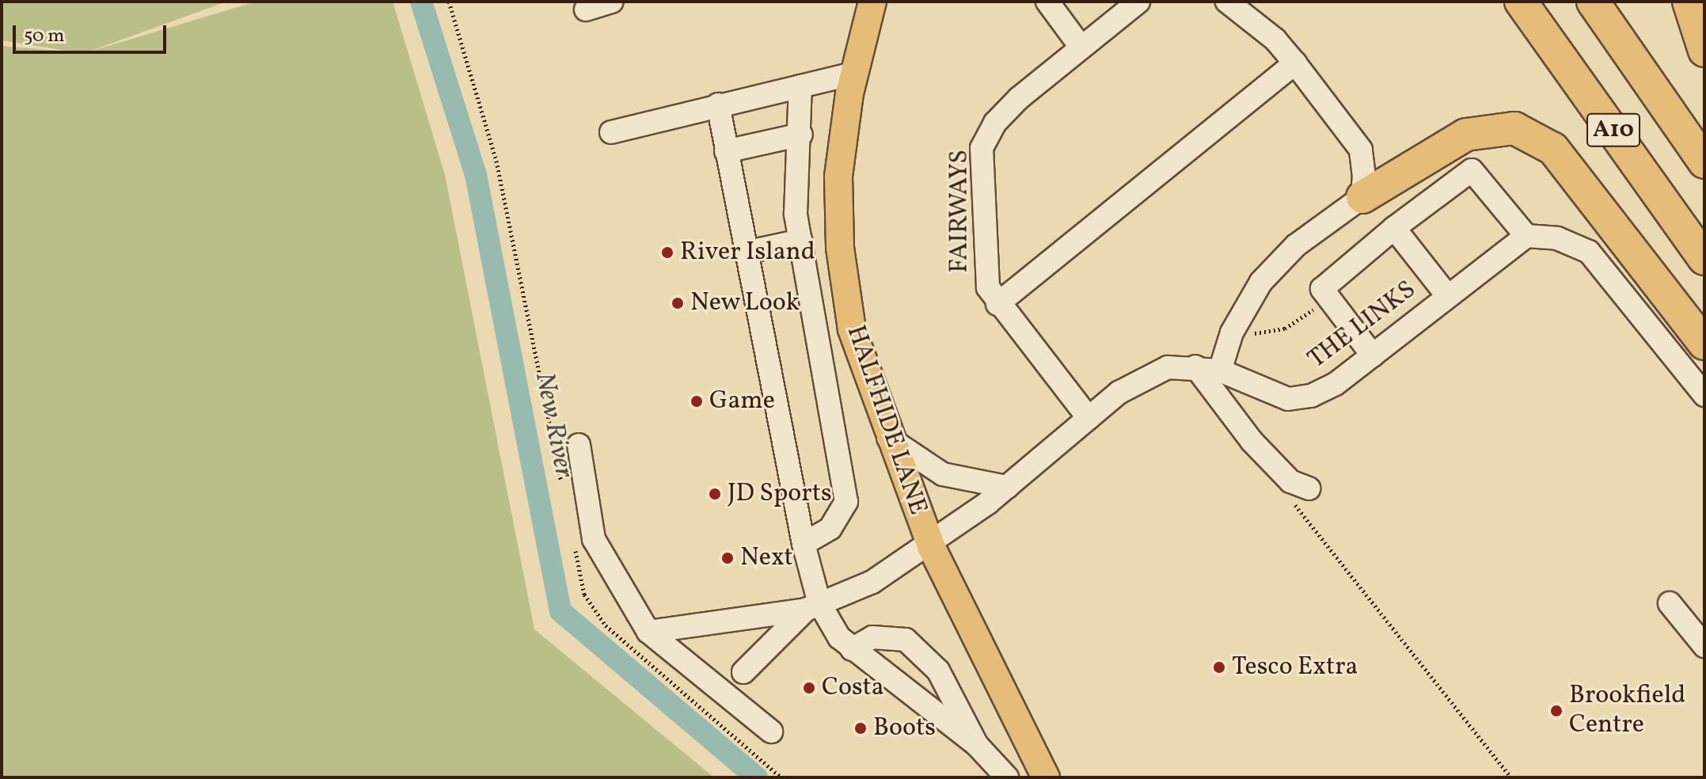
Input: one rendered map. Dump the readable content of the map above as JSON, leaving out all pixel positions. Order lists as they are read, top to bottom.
{
  "streets": {
    "highway": ["A10"],
    "main road": ["HALFHIDE LANE"],
    "street": ["FAIRWAYS", "THE LINKS"]
  },
  "crossings": [
    ["FAIRWAYS", "THE LINKS"],
    ["THE LINKS", "HALFHIDE LANE"]
  ],
  "water": ["New River"],
  "places": [
    "River Island",
    "New Look",
    "Game",
    "JD Sports",
    "Next",
    "Tesco Extra",
    "Costa",
    "Brookfield Centre",
    "Boots"
  ],
  "scale_bar": "50 m"
}
